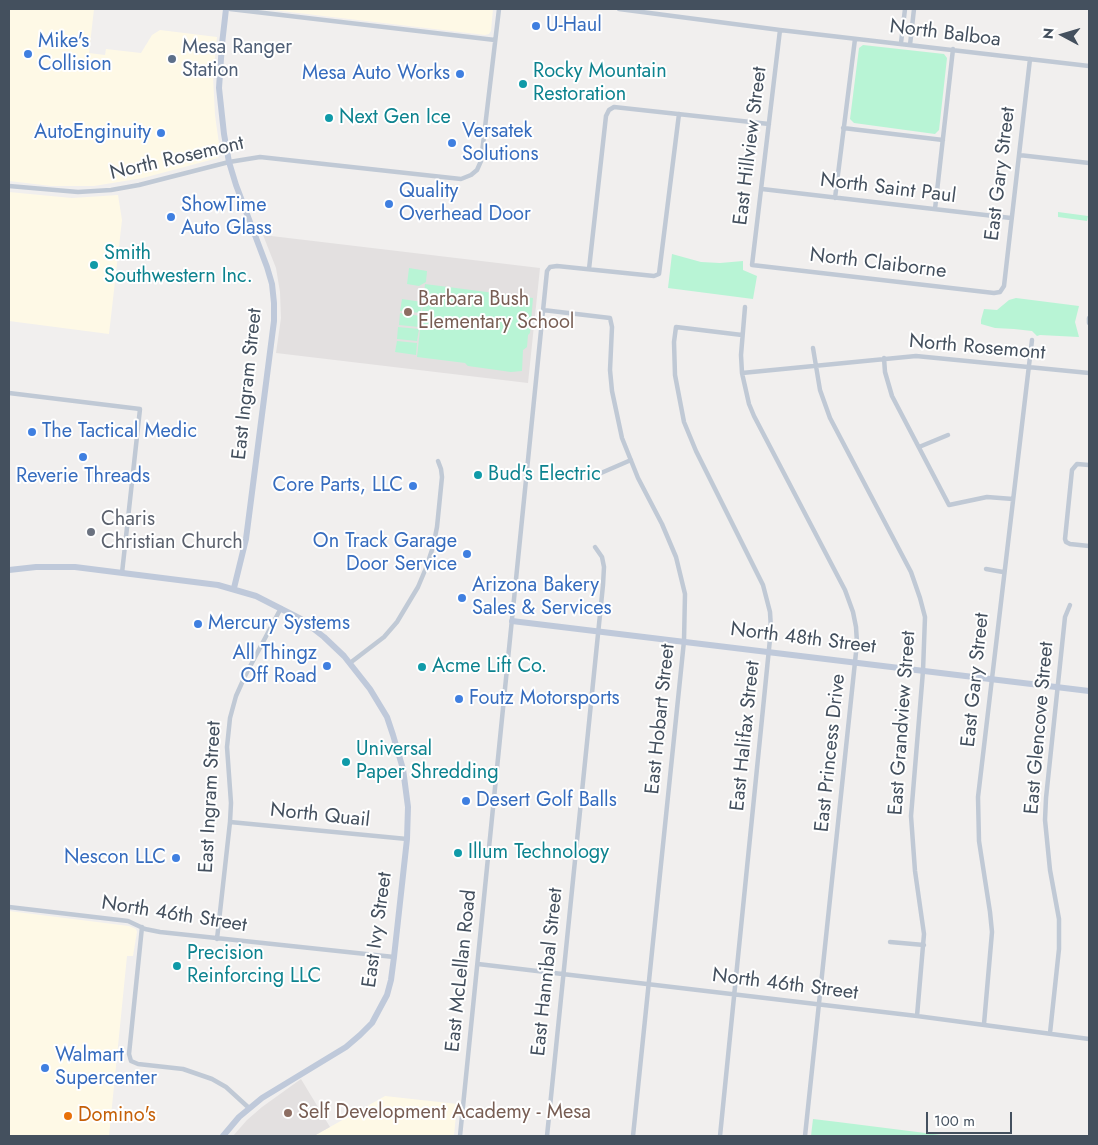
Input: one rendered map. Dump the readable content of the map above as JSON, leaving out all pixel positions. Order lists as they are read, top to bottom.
{
  "streets": {
    "street": [
      "North Balboa",
      "East Hillview Street",
      "North Rosemont",
      "East Gary Street",
      "North Saint Paul",
      "North Claiborne",
      "East Ingram Street",
      "North 48th Street",
      "East Hobart Street",
      "East Grandview Street",
      "East Glencove Street",
      "East Halifax Street",
      "East Princess Drive",
      "North Quail",
      "North 46th Street",
      "East Ivy Street",
      "East McLellan Road",
      "East Hannibal Street"
    ]
  },
  "crossings": [
    ["North Balboa", "East Hillview Street"],
    ["North Balboa", "East Gary Street"],
    ["East Hillview Street", "North Saint Paul"],
    ["East Hillview Street", "North Claiborne"],
    ["North Rosemont", "East Gary Street"],
    ["North Rosemont", "East Ingram Street"],
    ["North Rosemont", "East Grandview Street"],
    ["North Rosemont", "East Princess Drive"],
    ["East Gary Street", "North Saint Paul"],
    ["East Gary Street", "North Claiborne"],
    ["East Gary Street", "North 48th Street"],
    ["East Gary Street", "North 46th Street"],
    ["East Ingram Street", "North Quail"],
    ["East Ingram Street", "North 46th Street"],
    ["North 48th Street", "East Hobart Street"],
    ["North 48th Street", "East Grandview Street"],
    ["North 48th Street", "East Glencove Street"],
    ["North 48th Street", "East Halifax Street"],
    ["North 48th Street", "East Princess Drive"],
    ["North 48th Street", "East McLellan Road"],
    ["North 48th Street", "East Hannibal Street"],
    ["East Hobart Street", "North 46th Street"],
    ["East Hobart Street", "East McLellan Road"],
    ["East Grandview Street", "North 46th Street"],
    ["East Glencove Street", "North 46th Street"],
    ["East Halifax Street", "East Princess Drive"],
    ["East Halifax Street", "North 46th Street"],
    ["East Princess Drive", "North 46th Street"],
    ["North Quail", "East Ivy Street"],
    ["North 46th Street", "East Ivy Street"],
    ["North 46th Street", "East McLellan Road"],
    ["North 46th Street", "East Hannibal Street"]
  ],
  "places": [
    "U-Haul",
    "Mike's Collision",
    "Mesa Ranger Station",
    "Mesa Auto Works",
    "Rocky Mountain Restoration",
    "Next Gen Ice",
    "AutoEnginuity",
    "Versatek Solutions",
    "Quality Overhead Door",
    "ShowTime Auto Glass",
    "Smith Southwestern Inc.",
    "Barbara Bush Elementary School",
    "The Tactical Medic",
    "Reverie Threads",
    "Bud's Electric",
    "Core Parts, LLC",
    "Charis Christian Church",
    "On Track Garage Door Service",
    "Arizona Bakery Sales & Services",
    "Mercury Systems",
    "All Thingz Off Road",
    "Acme Lift Co.",
    "Foutz Motorsports",
    "Universal Paper Shredding",
    "Desert Golf Balls",
    "Illum Technology",
    "Nescon LLC",
    "Precision Reinforcing LLC",
    "Walmart Supercenter",
    "Self Development Academy - Mesa",
    "Domino's"
  ],
  "scale_bar": "100 m",
  "north": "left"
}
